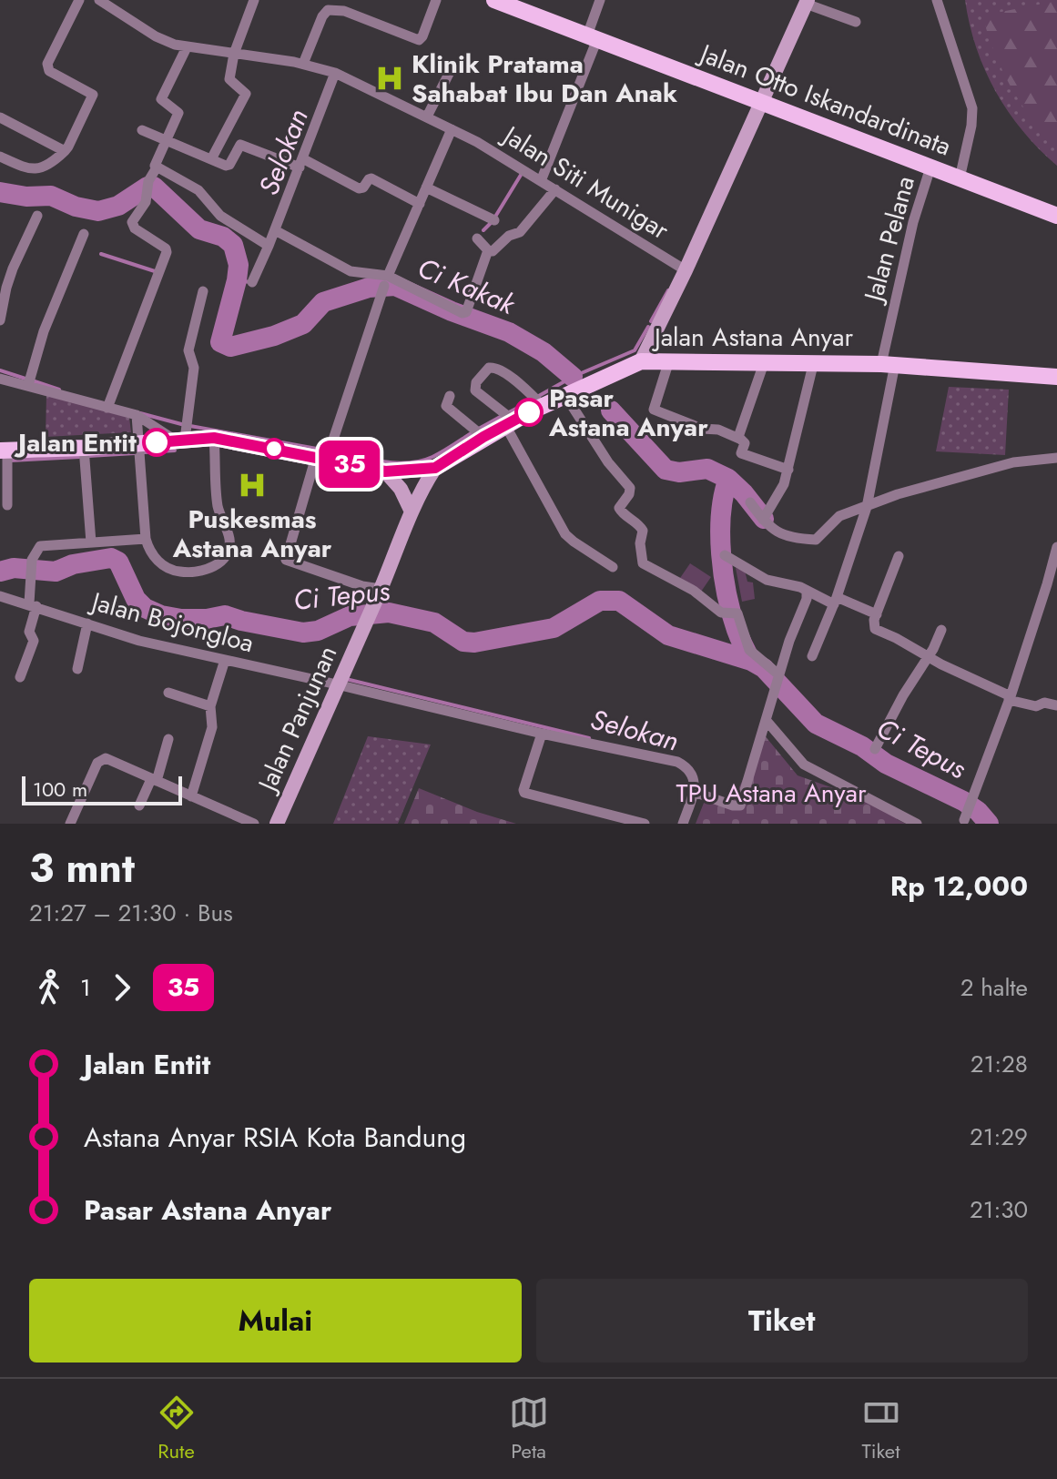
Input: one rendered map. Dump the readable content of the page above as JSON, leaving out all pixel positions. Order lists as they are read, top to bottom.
{
  "streets": {
    "main road": ["Jalan Otto Iskandardinata", "Jalan Astana Anyar", "Jalan Panjunan"],
    "street": ["Jalan Siti Munigar", "Jalan Pelana", "Jalan Bojongloa"]
  },
  "crossings": [
    ["Jalan Otto Iskandardinata", "Jalan Pelana"],
    ["Jalan Pelana", "Jalan Astana Anyar"],
    ["Jalan Astana Anyar", "Jalan Panjunan"],
    ["Jalan Bojongloa", "Jalan Panjunan"]
  ],
  "water": ["Selokan", "Ci Kakak", "Ci Tepus"],
  "parks": ["TPU Astana Anyar"],
  "places": {
    "hospital": ["Klinik Pratama Sahabat Ibu Dan Anak", "Puskesmas Astana Anyar"],
    "other": ["Pasar Astana Anyar", "Jalan Entit"]
  },
  "lines": ["bus line 35"],
  "scale_bar": "100 m",
  "page": {
    "on_map": "35",
    "scale": "100 m",
    "heading": ["3 mnt", "21:27 – 21:30 · Bus", "Rp 12,000"],
    "legs": ["1", "35", "2 halte"],
    "list": [
      {
        "name": "Jalan Entit",
        "value": "21:28"
      },
      {
        "name": "Astana Anyar RSIA Kota Bandung",
        "value": "21:29"
      },
      {
        "name": "Pasar Astana Anyar",
        "value": "21:30"
      }
    ],
    "buttons": ["Mulai", "Tiket"],
    "tabs": ["Rute", "Peta", "Tiket"]
  }
}
